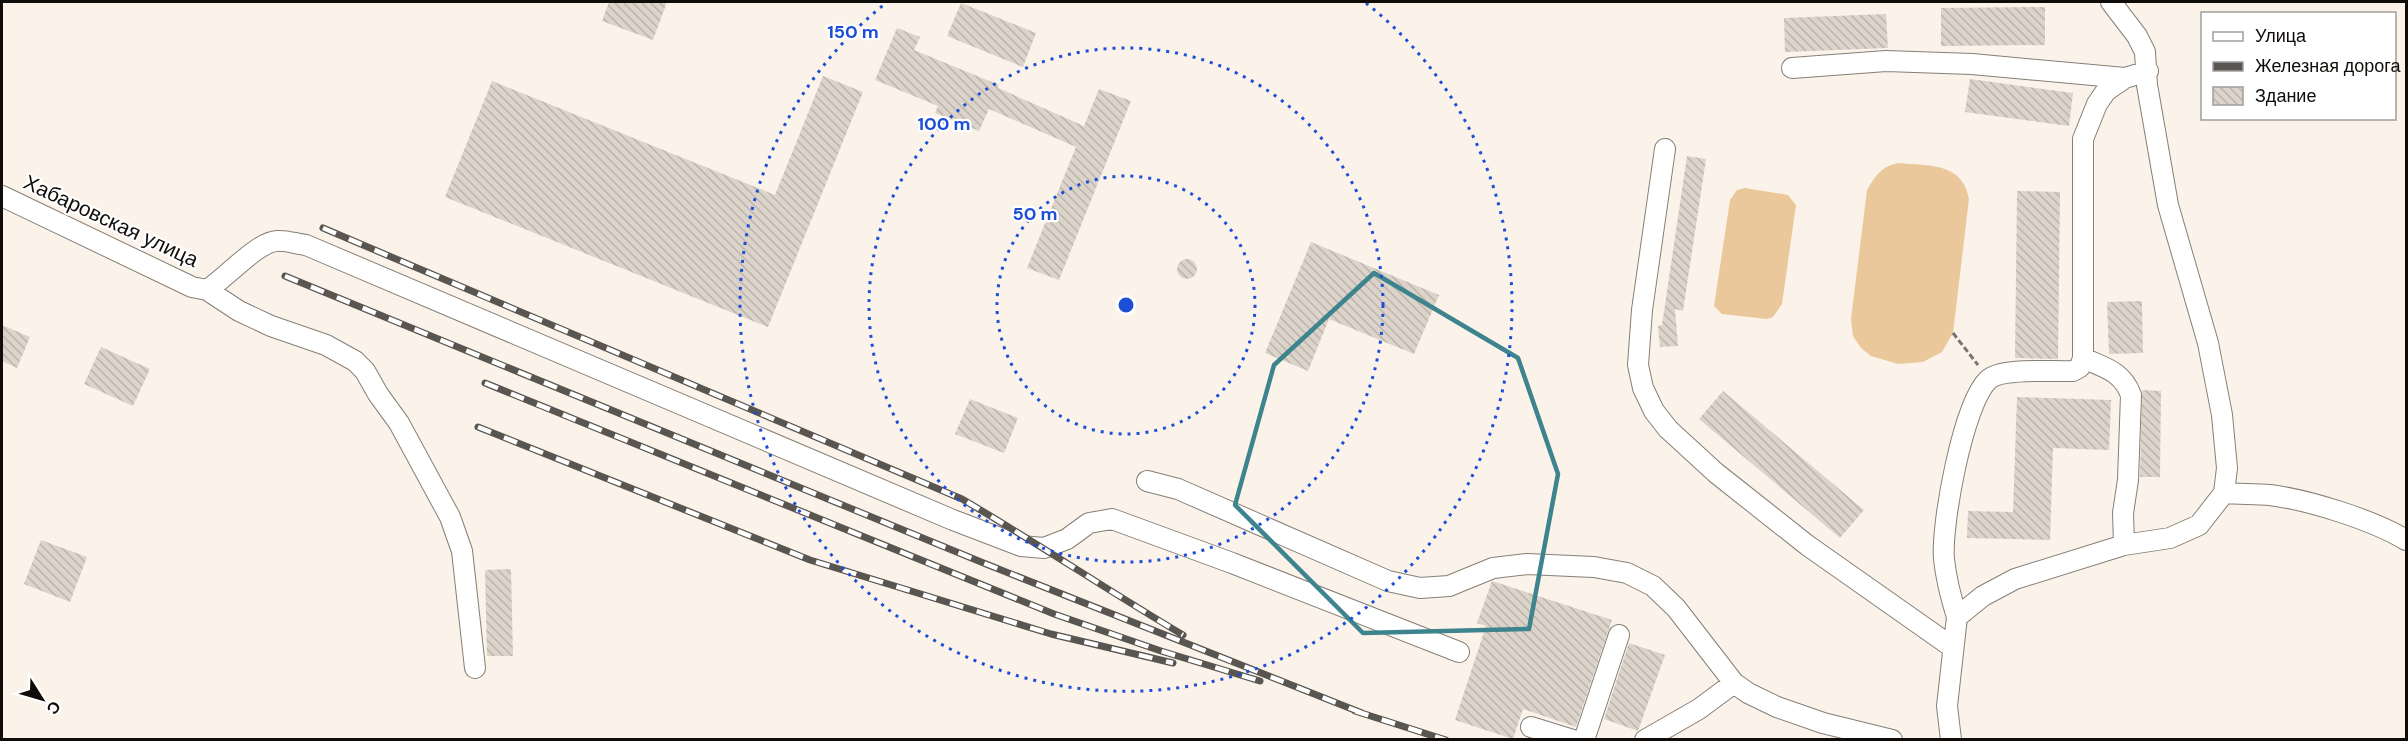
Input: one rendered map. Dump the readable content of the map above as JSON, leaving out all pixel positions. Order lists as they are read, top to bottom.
{
  "streets": {
    "street": ["Хабаровская улица"]
  },
  "legend": ["Улица", "Железная дорога", "Здание"],
  "north": "bottom right",
  "rings": ["150 m", "100 m", "50 m"]
}
